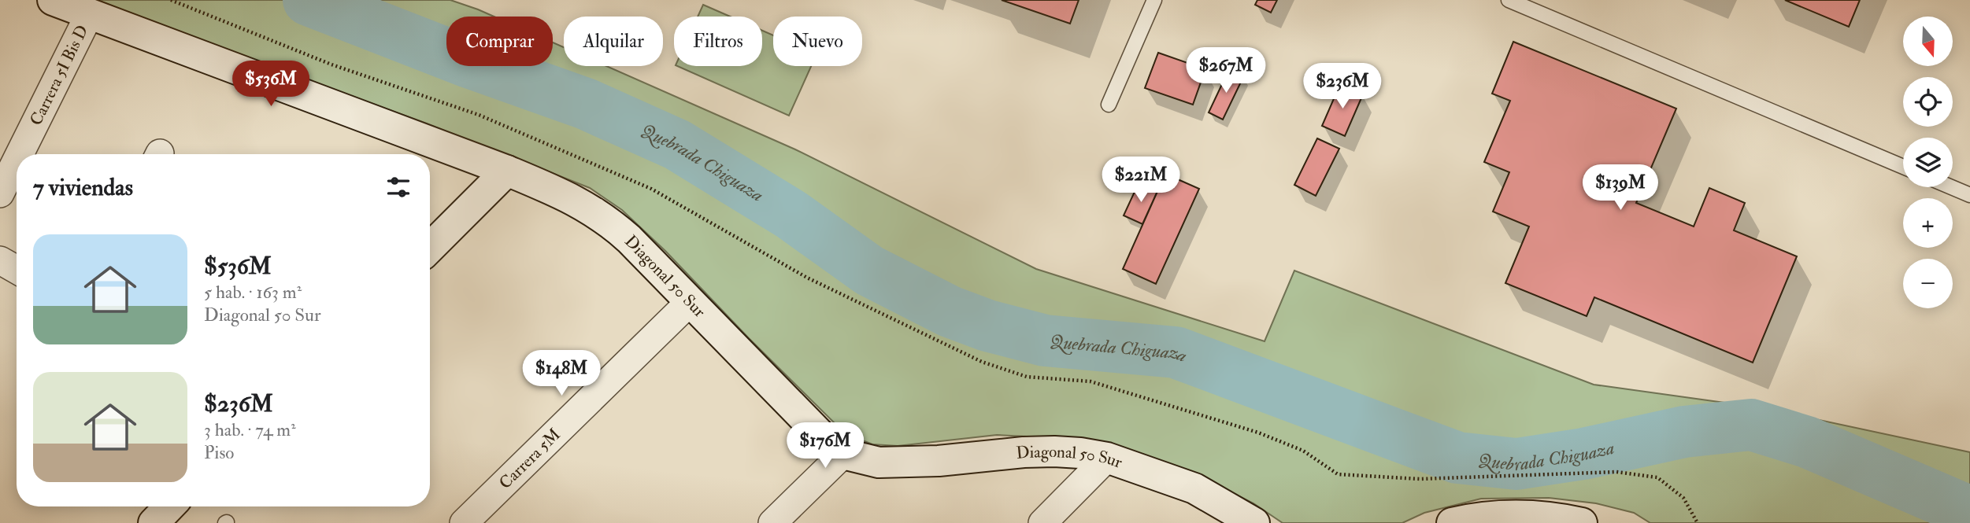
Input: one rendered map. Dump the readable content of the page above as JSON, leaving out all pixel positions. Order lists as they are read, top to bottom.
{
  "streets": {
    "main road": ["Diagonal 50 Sur"],
    "street": ["Carrera 5I Bis D", "Carrera 5M"]
  },
  "crossings": [
    ["Carrera 5I Bis D", "Diagonal 50 Sur"],
    ["Diagonal 50 Sur", "Carrera 5M"]
  ],
  "water": ["Quebrada Chiguaza"],
  "north": "bottom",
  "page": {
    "map_buttons": ["+", "−"],
    "chip": [
      "Comprar",
      "Alquilar",
      "Filtros",
      "Nuevo"
    ],
    "price": [
      "$267M",
      "$536M",
      "$236M",
      "$221M",
      "$139M",
      "$148M",
      "$176M"
    ],
    "heading": "7 viviendas",
    "list": [
      {
        "name": "$536M",
        "note": "5 hab. · 163 m² · Diagonal 50 Sur"
      },
      {
        "name": "$236M",
        "note": "3 hab. · 74 m² · Piso"
      }
    ]
  }
}
